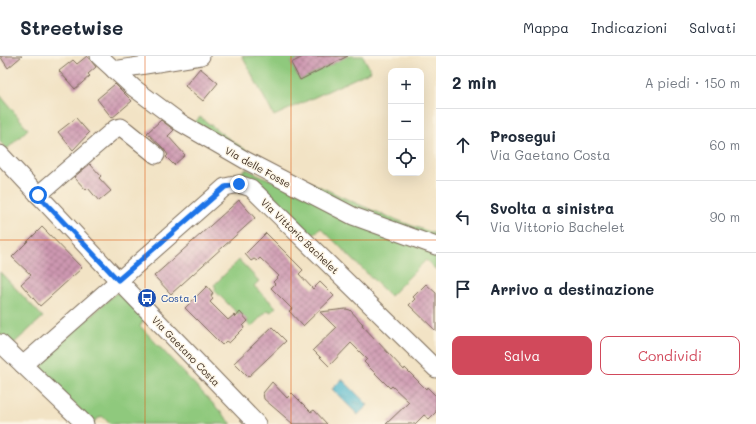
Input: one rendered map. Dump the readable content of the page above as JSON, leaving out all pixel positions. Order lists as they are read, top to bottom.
{
  "streets": {
    "street": ["Via delle Fosse", "Via Vittorio Bachelet", "Via Gaetano Costa"]
  },
  "crossings": [
    ["Via Vittorio Bachelet", "Via Gaetano Costa"]
  ],
  "places": {
    "bus stop": ["Costa 1"]
  },
  "page": {
    "header": "Streetwise",
    "nav": ["Mappa", "Indicazioni", "Salvati"],
    "heading": ["2 min", "A piedi · 150 m"],
    "map_buttons": ["+", "−"],
    "list": [
      ["Prosegui", "Via Gaetano Costa", "60 m"],
      ["Svolta a sinistra", "Via Vittorio Bachelet", "90 m"],
      "Arrivo a destinazione"
    ],
    "buttons": ["Salva", "Condividi"]
  }
}
